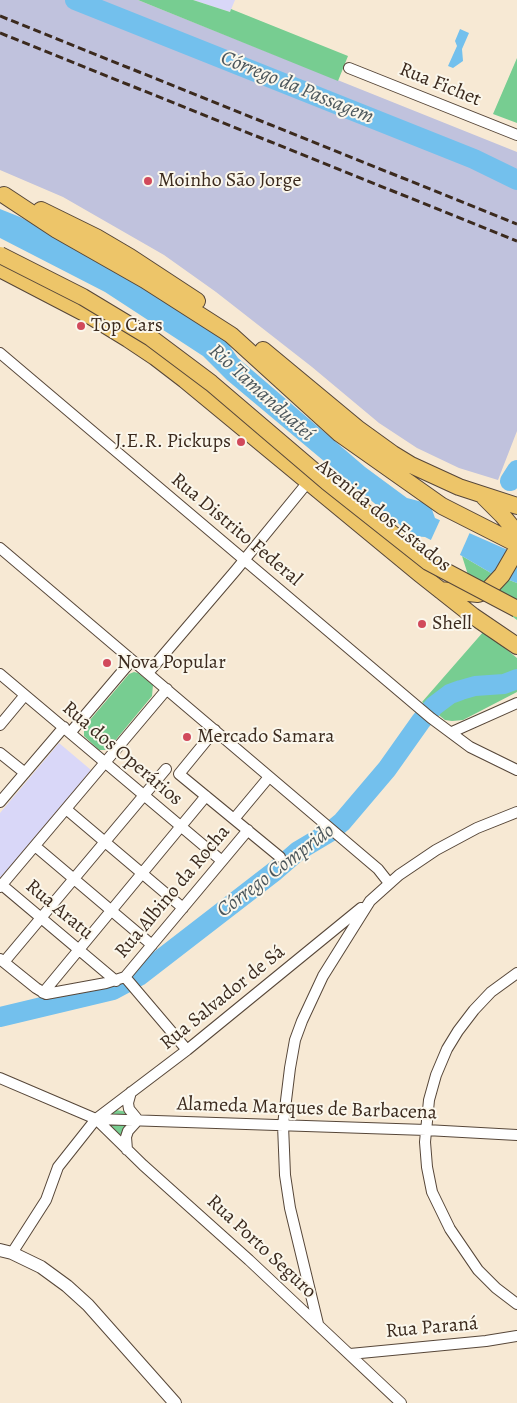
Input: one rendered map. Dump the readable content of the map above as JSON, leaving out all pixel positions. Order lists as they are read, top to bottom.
{
  "streets": {
    "highway": ["Avenida dos Estados"],
    "street": [
      "Rua Fichet",
      "Rua Distrito Federal",
      "Rua dos Operários",
      "Rua Albino da Rocha",
      "Rua Aratu",
      "Rua Salvador de Sá",
      "Alameda Marques de Barbacena",
      "Rua Porto Seguro",
      "Rua Paraná"
    ]
  },
  "crossings": [
    ["Rua dos Operários", "Rua Albino da Rocha"],
    ["Rua Albino da Rocha", "Rua Aratu"],
    ["Rua Aratu", "Rua Salvador de Sá"],
    ["Rua Salvador de Sá", "Alameda Marques de Barbacena"],
    ["Rua Salvador de Sá", "Rua Porto Seguro"],
    ["Alameda Marques de Barbacena", "Rua Porto Seguro"],
    ["Rua Porto Seguro", "Rua Paraná"]
  ],
  "water": ["Córrego da Passagem", "Rio Tamanduateí", "Córrego Comprido"],
  "places": [
    "Moinho São Jorge",
    "Top Cars",
    "J.E.R. Pickups",
    "Shell",
    "Nova Popular",
    "Mercado Samara"
  ]
}
